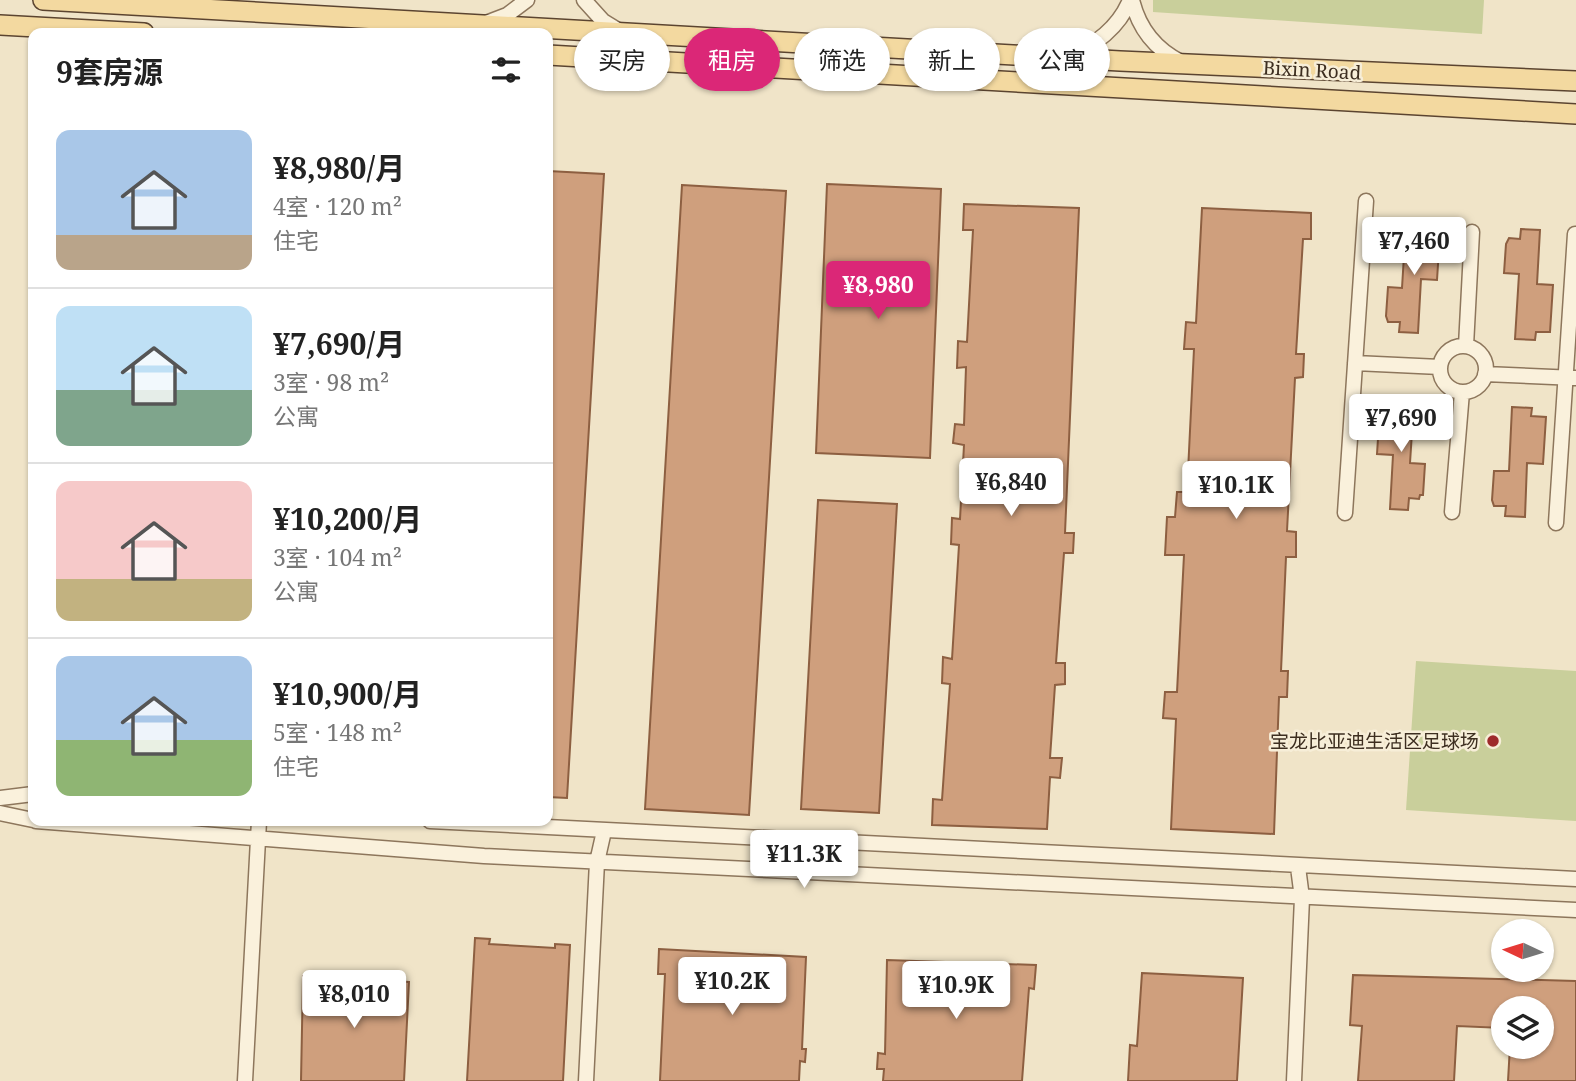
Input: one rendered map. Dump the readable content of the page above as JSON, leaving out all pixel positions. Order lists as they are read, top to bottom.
{
  "streets": {
    "main road": ["Bixin Road"]
  },
  "places": ["宝龙比亚迪生活区足球场"],
  "north": "left",
  "page": {
    "chip": [
      "买房",
      "租房",
      "筛选",
      "新上",
      "公寓"
    ],
    "heading": "9套房源",
    "list": [
      {
        "name": "¥8,980/月",
        "note": "4室 · 120 m² · 住宅"
      },
      {
        "name": "¥7,690/月",
        "note": "3室 · 98 m² · 公寓"
      },
      {
        "name": "¥10,200/月",
        "note": "3室 · 104 m² · 公寓"
      },
      {
        "name": "¥10,900/月",
        "note": "5室 · 148 m² · 住宅"
      }
    ],
    "price": [
      "¥7,460",
      "¥8,980",
      "¥7,690",
      "¥6,840",
      "¥10.1K",
      "¥11.3K",
      "¥10.2K",
      "¥10.9K",
      "¥8,010"
    ]
  }
}
